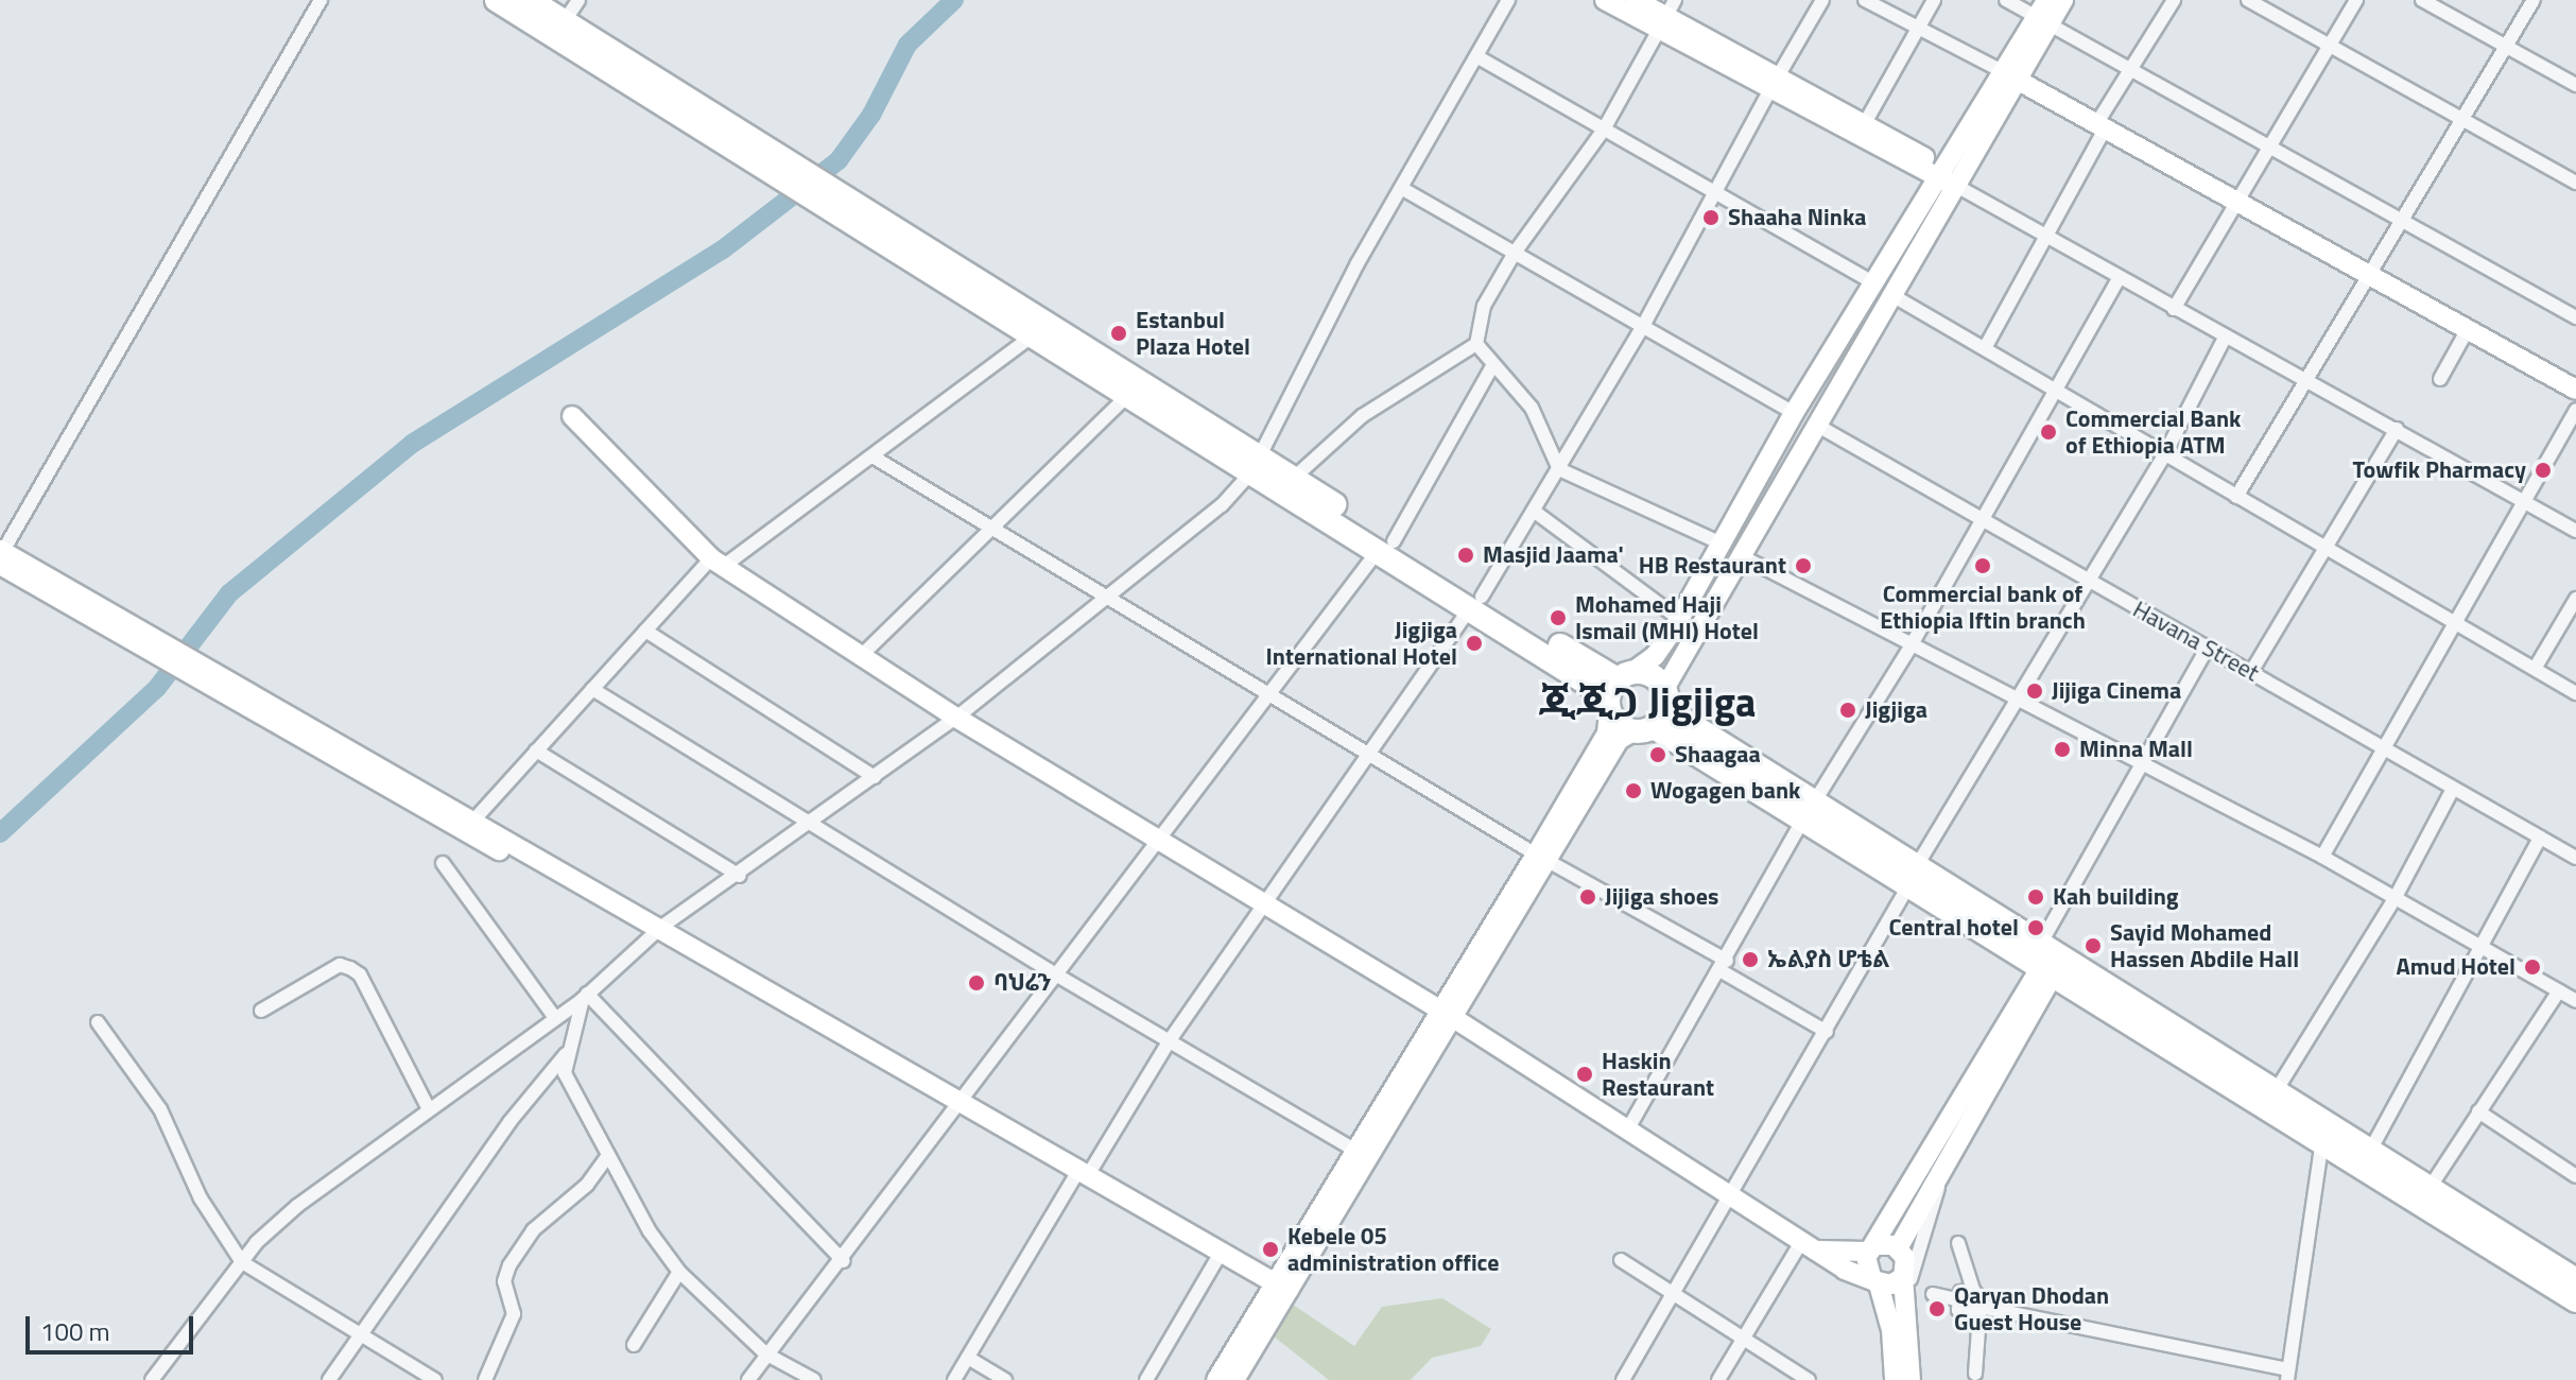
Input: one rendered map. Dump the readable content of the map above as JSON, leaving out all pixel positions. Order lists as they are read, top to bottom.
{
  "streets": {
    "street": ["Havana Street"]
  },
  "districts": ["ጂጂጋ Jigjiga"],
  "places": [
    "Shaaha Ninka",
    "Estanbul Plaza Hotel",
    "Commercial Bank of Ethiopia ATM",
    "Towfik Pharmacy",
    "Masjid Jaama'",
    "HB Restaurant",
    "Commercial bank of Ethiopia Iftin branch",
    "Mohamed Haji Ismail (MHI) Hotel",
    "Jigjiga International Hotel",
    "Jijiga Cinema",
    "Jigjiga",
    "Minna Mall",
    "Shaagaa",
    "Wogagen bank",
    "Jijiga shoes",
    "Kah building",
    "Central hotel",
    "Sayid Mohamed Hassen Abdile Hall",
    "ኤልያስ ሆቴል",
    "Amud Hotel",
    "ባህሬን",
    "Haskin Restaurant",
    "Kebele 05 administration office",
    "Qaryan Dhodan Guest House"
  ],
  "scale_bar": "100 m"
}
